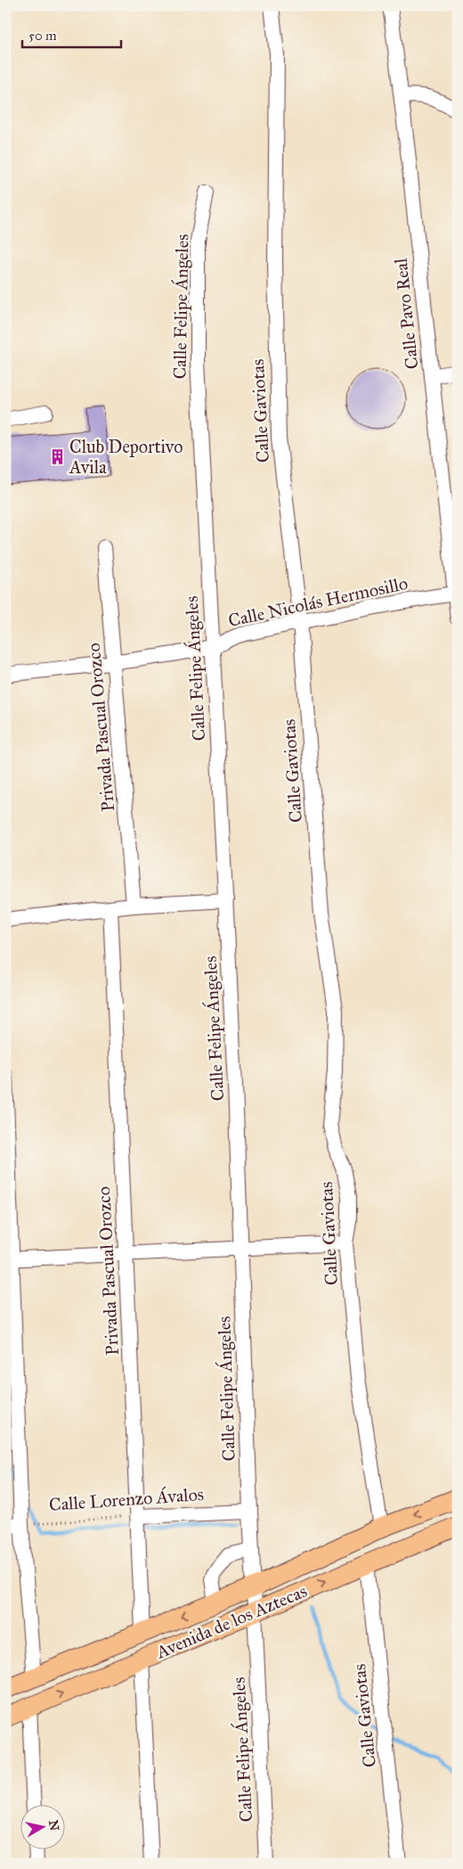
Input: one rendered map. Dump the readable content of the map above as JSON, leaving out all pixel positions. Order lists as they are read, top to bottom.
{
  "streets": {
    "main road": ["Avenida de los Aztecas"],
    "street": [
      "Calle Felipe Ángeles",
      "Calle Pavo Real",
      "Calle Gaviotas",
      "Calle Nicolás Hermosillo",
      "Privada Pascual Orozco",
      "Calle Lorenzo Ávalos"
    ]
  },
  "crossings": [
    ["Calle Felipe Ángeles", "Calle Nicolás Hermosillo"],
    ["Calle Felipe Ángeles", "Calle Lorenzo Ávalos"],
    ["Calle Felipe Ángeles", "Avenida de los Aztecas"],
    ["Calle Pavo Real", "Calle Nicolás Hermosillo"],
    ["Calle Gaviotas", "Calle Nicolás Hermosillo"],
    ["Calle Gaviotas", "Avenida de los Aztecas"],
    ["Calle Nicolás Hermosillo", "Privada Pascual Orozco"],
    ["Privada Pascual Orozco", "Calle Lorenzo Ávalos"],
    ["Privada Pascual Orozco", "Avenida de los Aztecas"]
  ],
  "places": {
    "building": ["Club Deportivo Avila"]
  },
  "scale_bar": "50 m",
  "north": "right"
}
